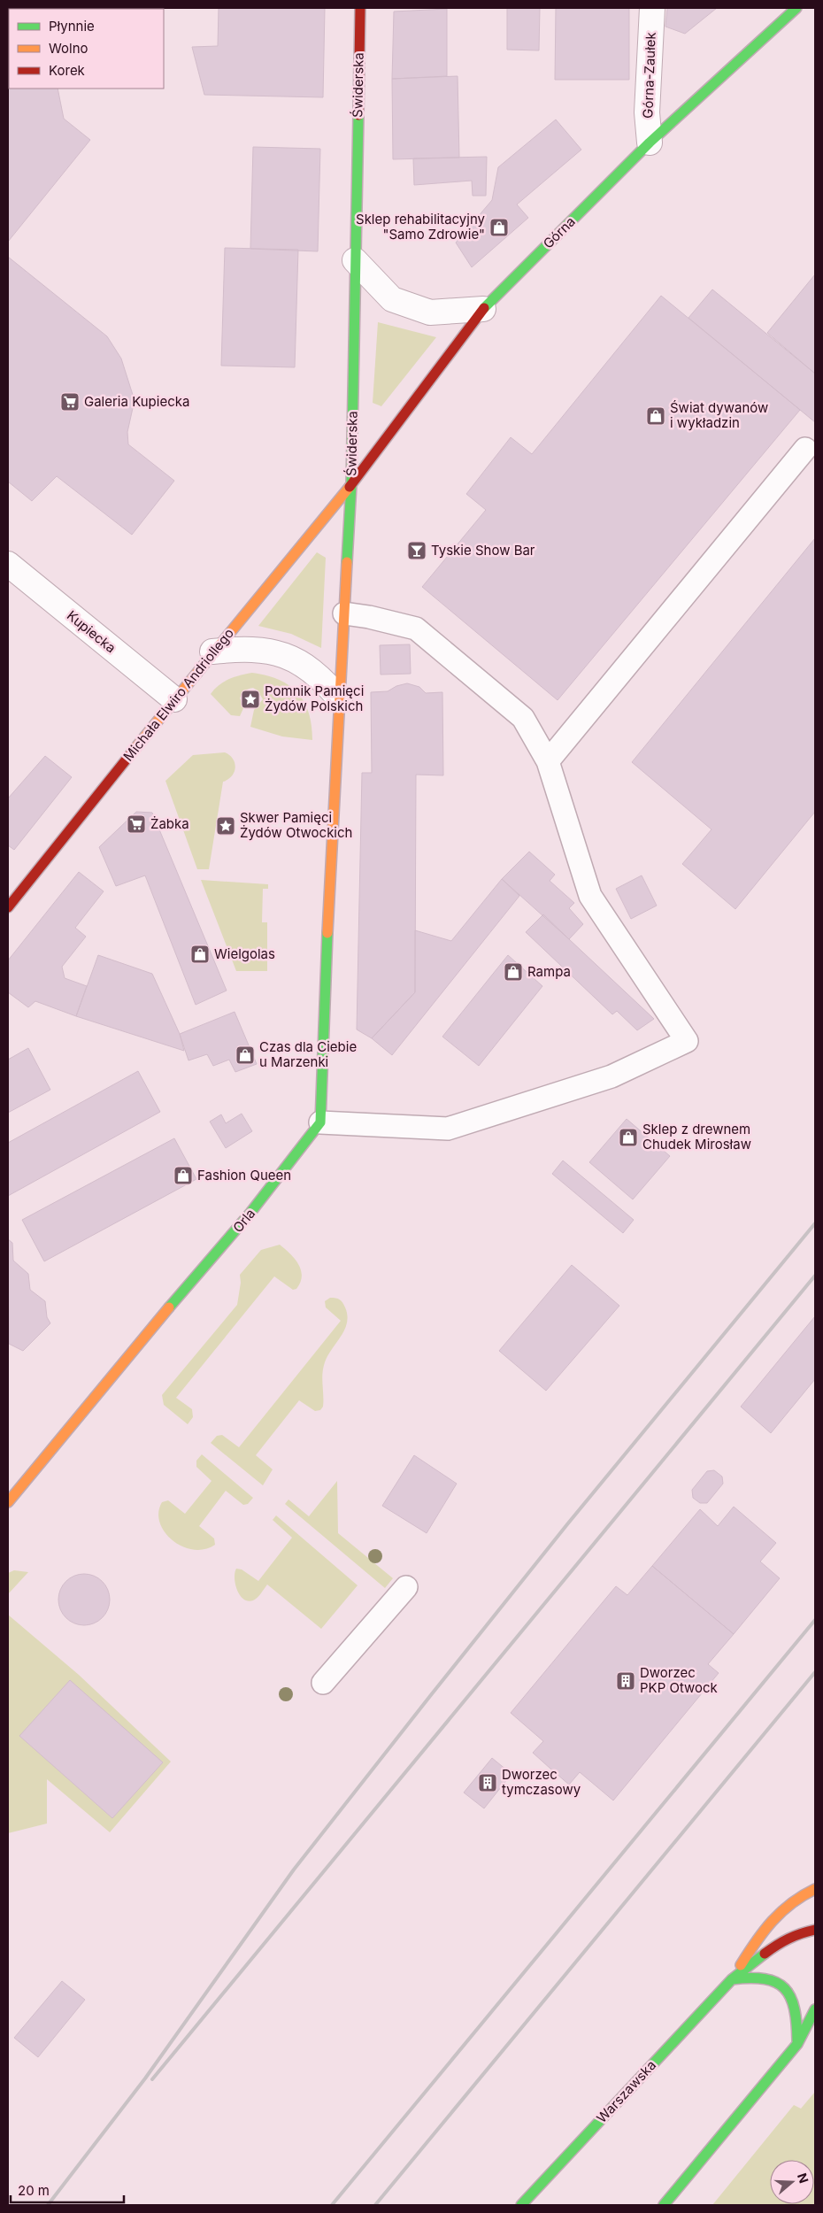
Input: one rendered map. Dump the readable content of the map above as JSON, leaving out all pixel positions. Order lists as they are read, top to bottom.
{
  "streets": {
    "street": [
      "Górna-Zaułek",
      "Świderska",
      "Górna",
      "Kupiecka",
      "Michała Elwiro Andriollego",
      "Orla",
      "Warszawska"
    ]
  },
  "crossings": [
    ["Górna-Zaułek", "Górna"],
    ["Świderska", "Górna"],
    ["Świderska", "Michała Elwiro Andriollego"],
    ["Świderska", "Orla"],
    ["Górna", "Michała Elwiro Andriollego"],
    ["Kupiecka", "Michała Elwiro Andriollego"]
  ],
  "places": {
    "shop": [
      "Sklep rehabilitacyjny \"Samo Zdrowie\"",
      "Świat dywanów i wykładzin",
      "Wielgolas",
      "Rampa",
      "Czas dla Ciebie u Marzenki",
      "Sklep z drewnem Chudek Mirosław",
      "Fashion Queen"
    ],
    "supermarket": ["Galeria Kupiecka", "Żabka"],
    "bar": ["Tyskie Show Bar"],
    "place": ["Pomnik Pamięci Żydów Polskich", "Skwer Pamięci Żydów Otwockich"],
    "building": ["Dworzec PKP Otwock", "Dworzec tymczasowy"]
  },
  "legend": ["Płynnie", "Wolno", "Korek"],
  "scale_bar": "20 m",
  "north": "right"
}
